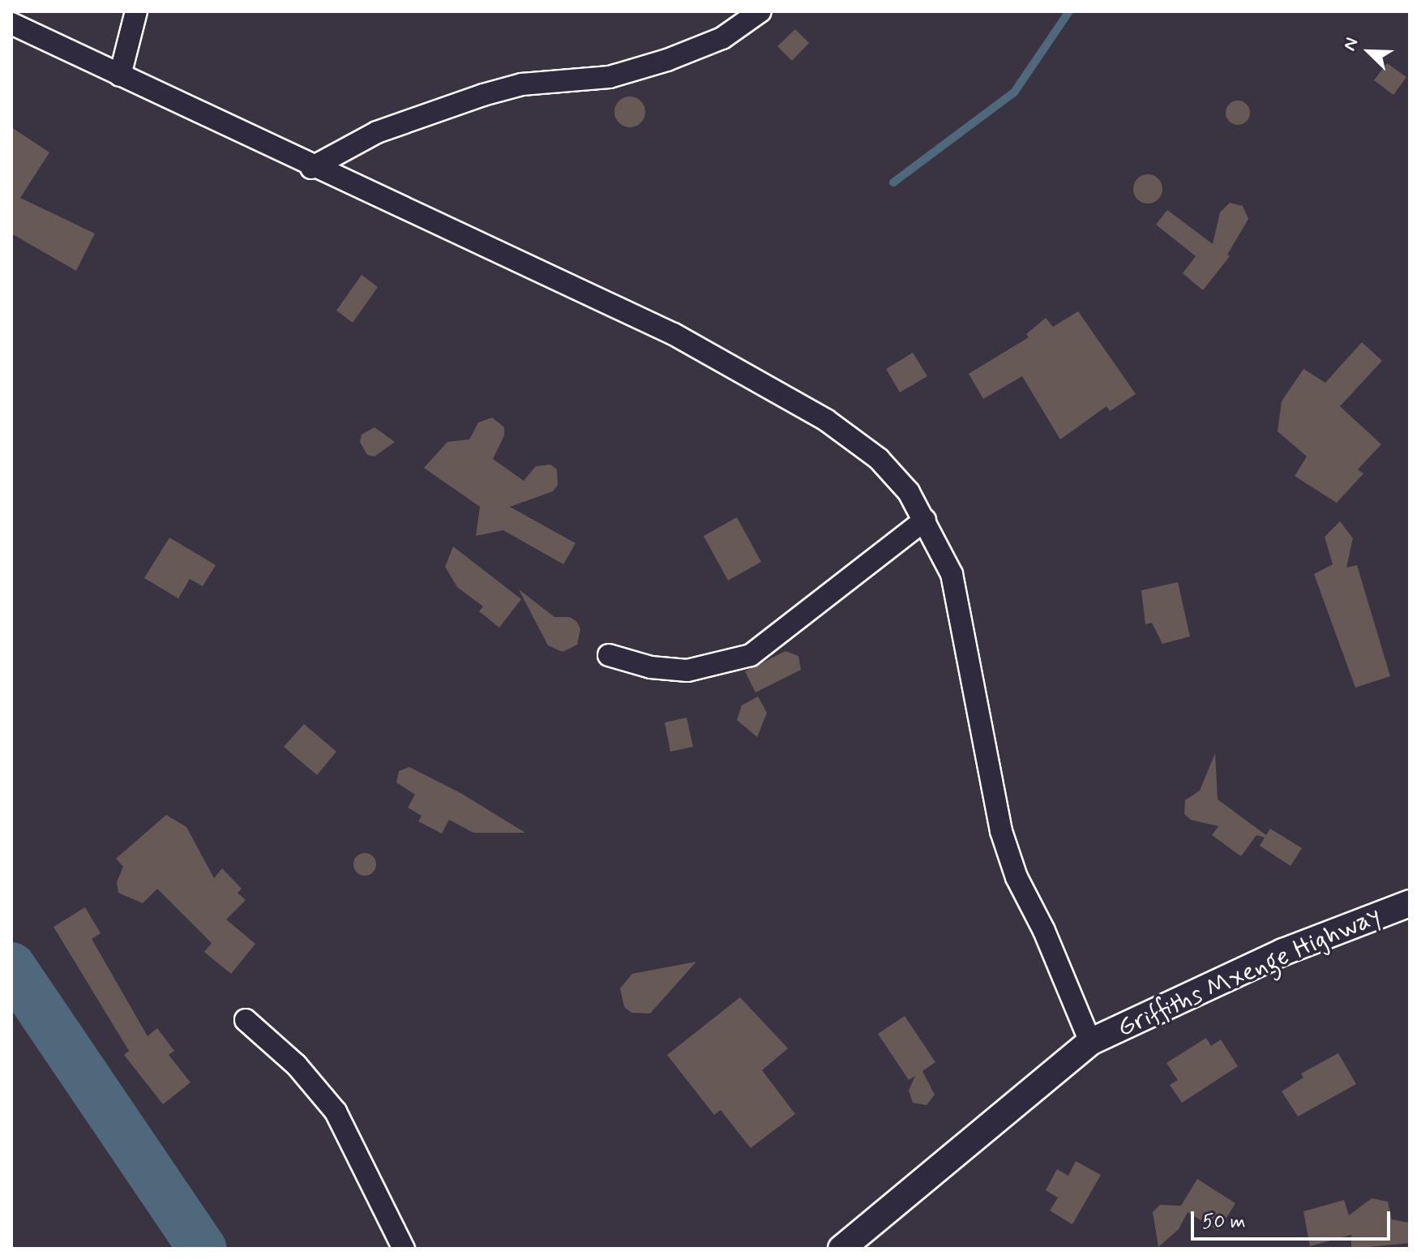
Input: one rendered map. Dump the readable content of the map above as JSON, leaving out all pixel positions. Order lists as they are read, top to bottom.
{
  "streets": {
    "street": ["Griffiths Mxenge Highway"]
  },
  "scale_bar": "50 m",
  "north": "top left"
}
